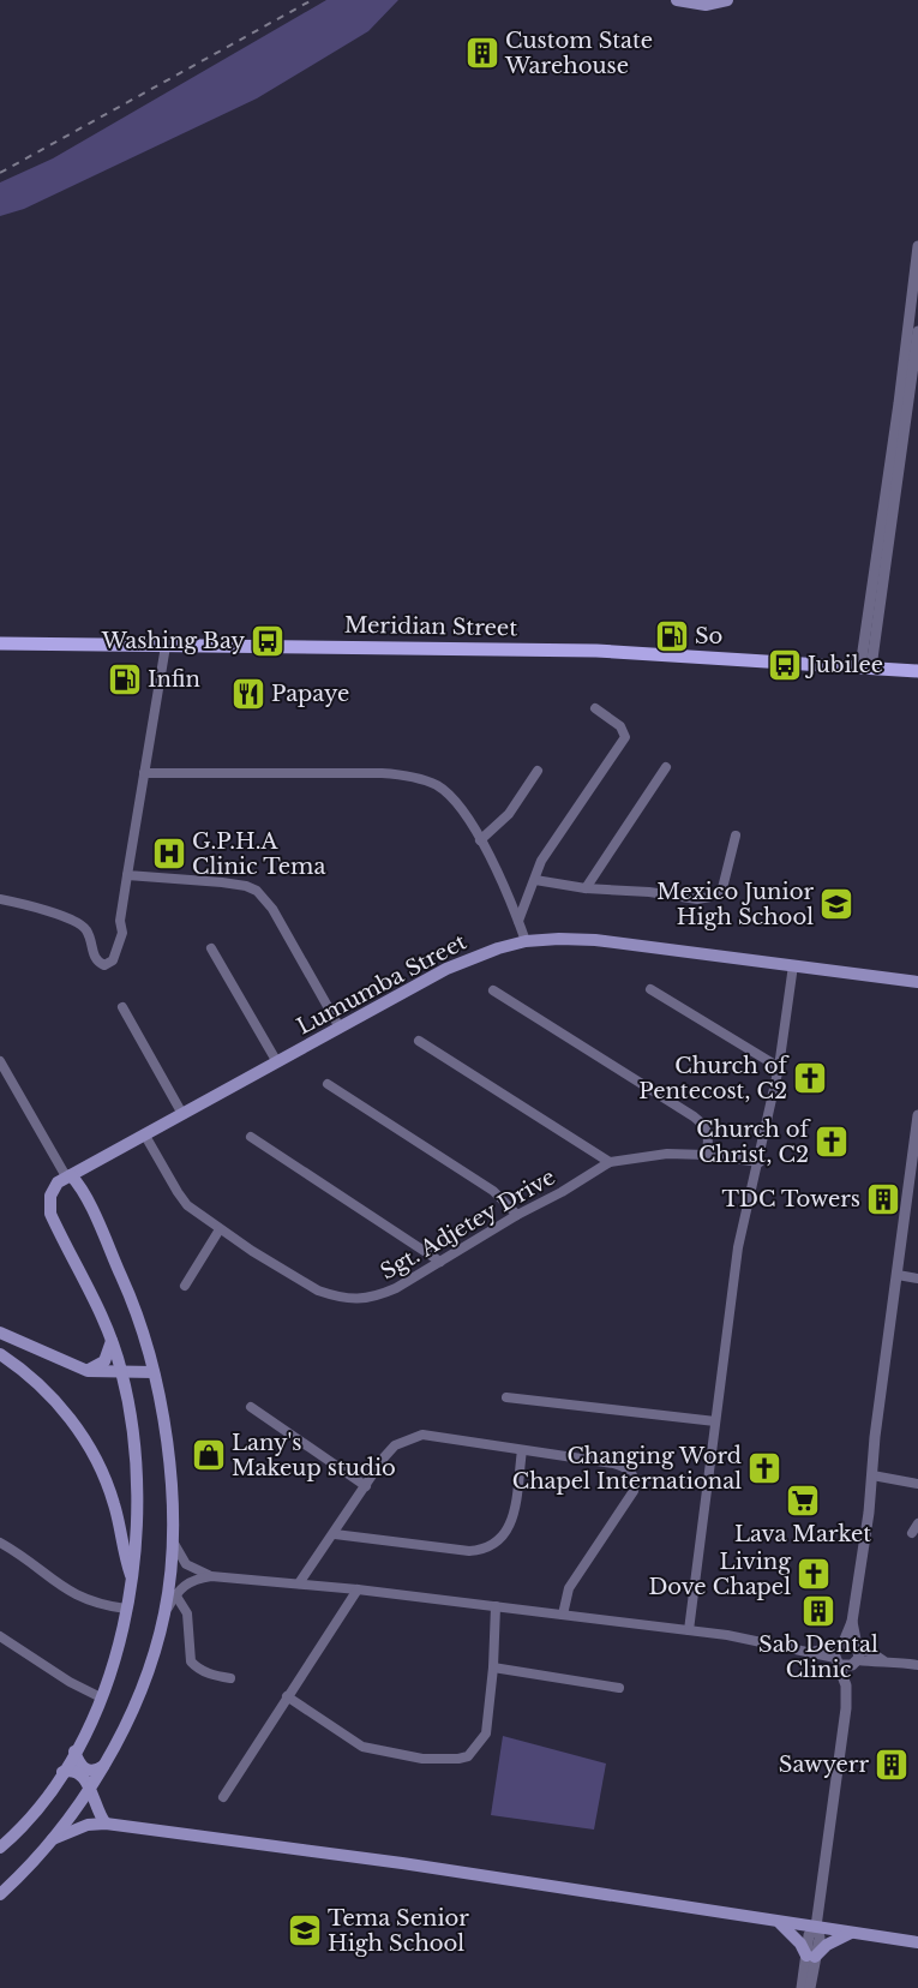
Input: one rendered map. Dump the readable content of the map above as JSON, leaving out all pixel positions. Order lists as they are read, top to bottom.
{
  "streets": {
    "main road": ["Meridian Street", "Lumumba Street"],
    "street": ["Sgt. Adjetey Drive"]
  },
  "crossings": [
    ["Lumumba Street", "Sgt. Adjetey Drive"]
  ],
  "places": {
    "building": [
      "Custom State Warehouse",
      "TDC Towers",
      "Sab Dental Clinic",
      "Sawyerr"
    ],
    "fuel station": ["So", "Infin"],
    "bus stop": ["Washing Bay", "Jubilee"],
    "restaurant": ["Papaye"],
    "hospital": ["G.P.H.A Clinic Tema"],
    "school or university": ["Mexico Junior High School", "Tema Senior High School"],
    "church": [
      "Church of Pentecost, C2",
      "Church of Christ, C2",
      "Changing Word Chapel International",
      "Living Dove Chapel"
    ],
    "shop": ["Lany's Makeup studio"],
    "supermarket": ["Lava Market"]
  }
}
